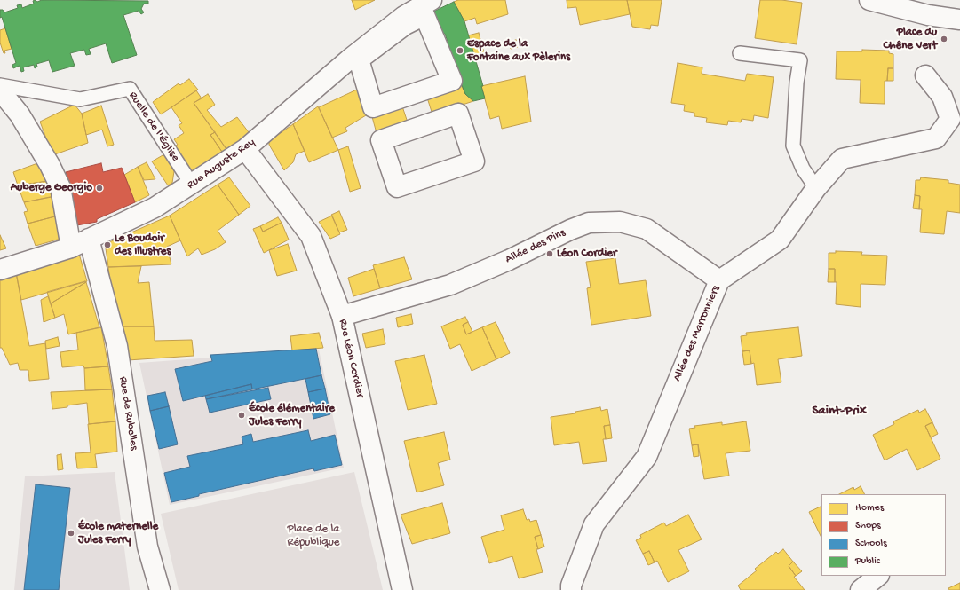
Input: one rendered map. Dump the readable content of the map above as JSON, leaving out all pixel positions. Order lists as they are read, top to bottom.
{
  "streets": {
    "street": [
      "Rue Auguste Rey",
      "Allée des Pins",
      "Allée des Marronniers",
      "Rue Léon Cordier",
      "Rue de Rubelles"
    ],
    "lane": ["Ruelle de l'Église"]
  },
  "crossings": [
    ["Ruelle de l'Église", "Rue Auguste Rey"],
    ["Rue Auguste Rey", "Rue Léon Cordier"],
    ["Rue Auguste Rey", "Rue de Rubelles"],
    ["Allée des Pins", "Allée des Marronniers"],
    ["Allée des Pins", "Rue Léon Cordier"]
  ],
  "districts": ["Saint-Prix"],
  "parks": ["Place de la République"],
  "places": [
    "Place du Chêne Vert",
    "Espace de la Fontaine aux Pèlerins",
    "Auberge Georgio",
    "Le Boudoir des Illustres",
    "Léon Cordier",
    "École élémentaire Jules Ferry",
    "École maternelle Jules Ferry"
  ],
  "legend": [
    "Homes",
    "Shops",
    "Schools",
    "Public"
  ]
}
